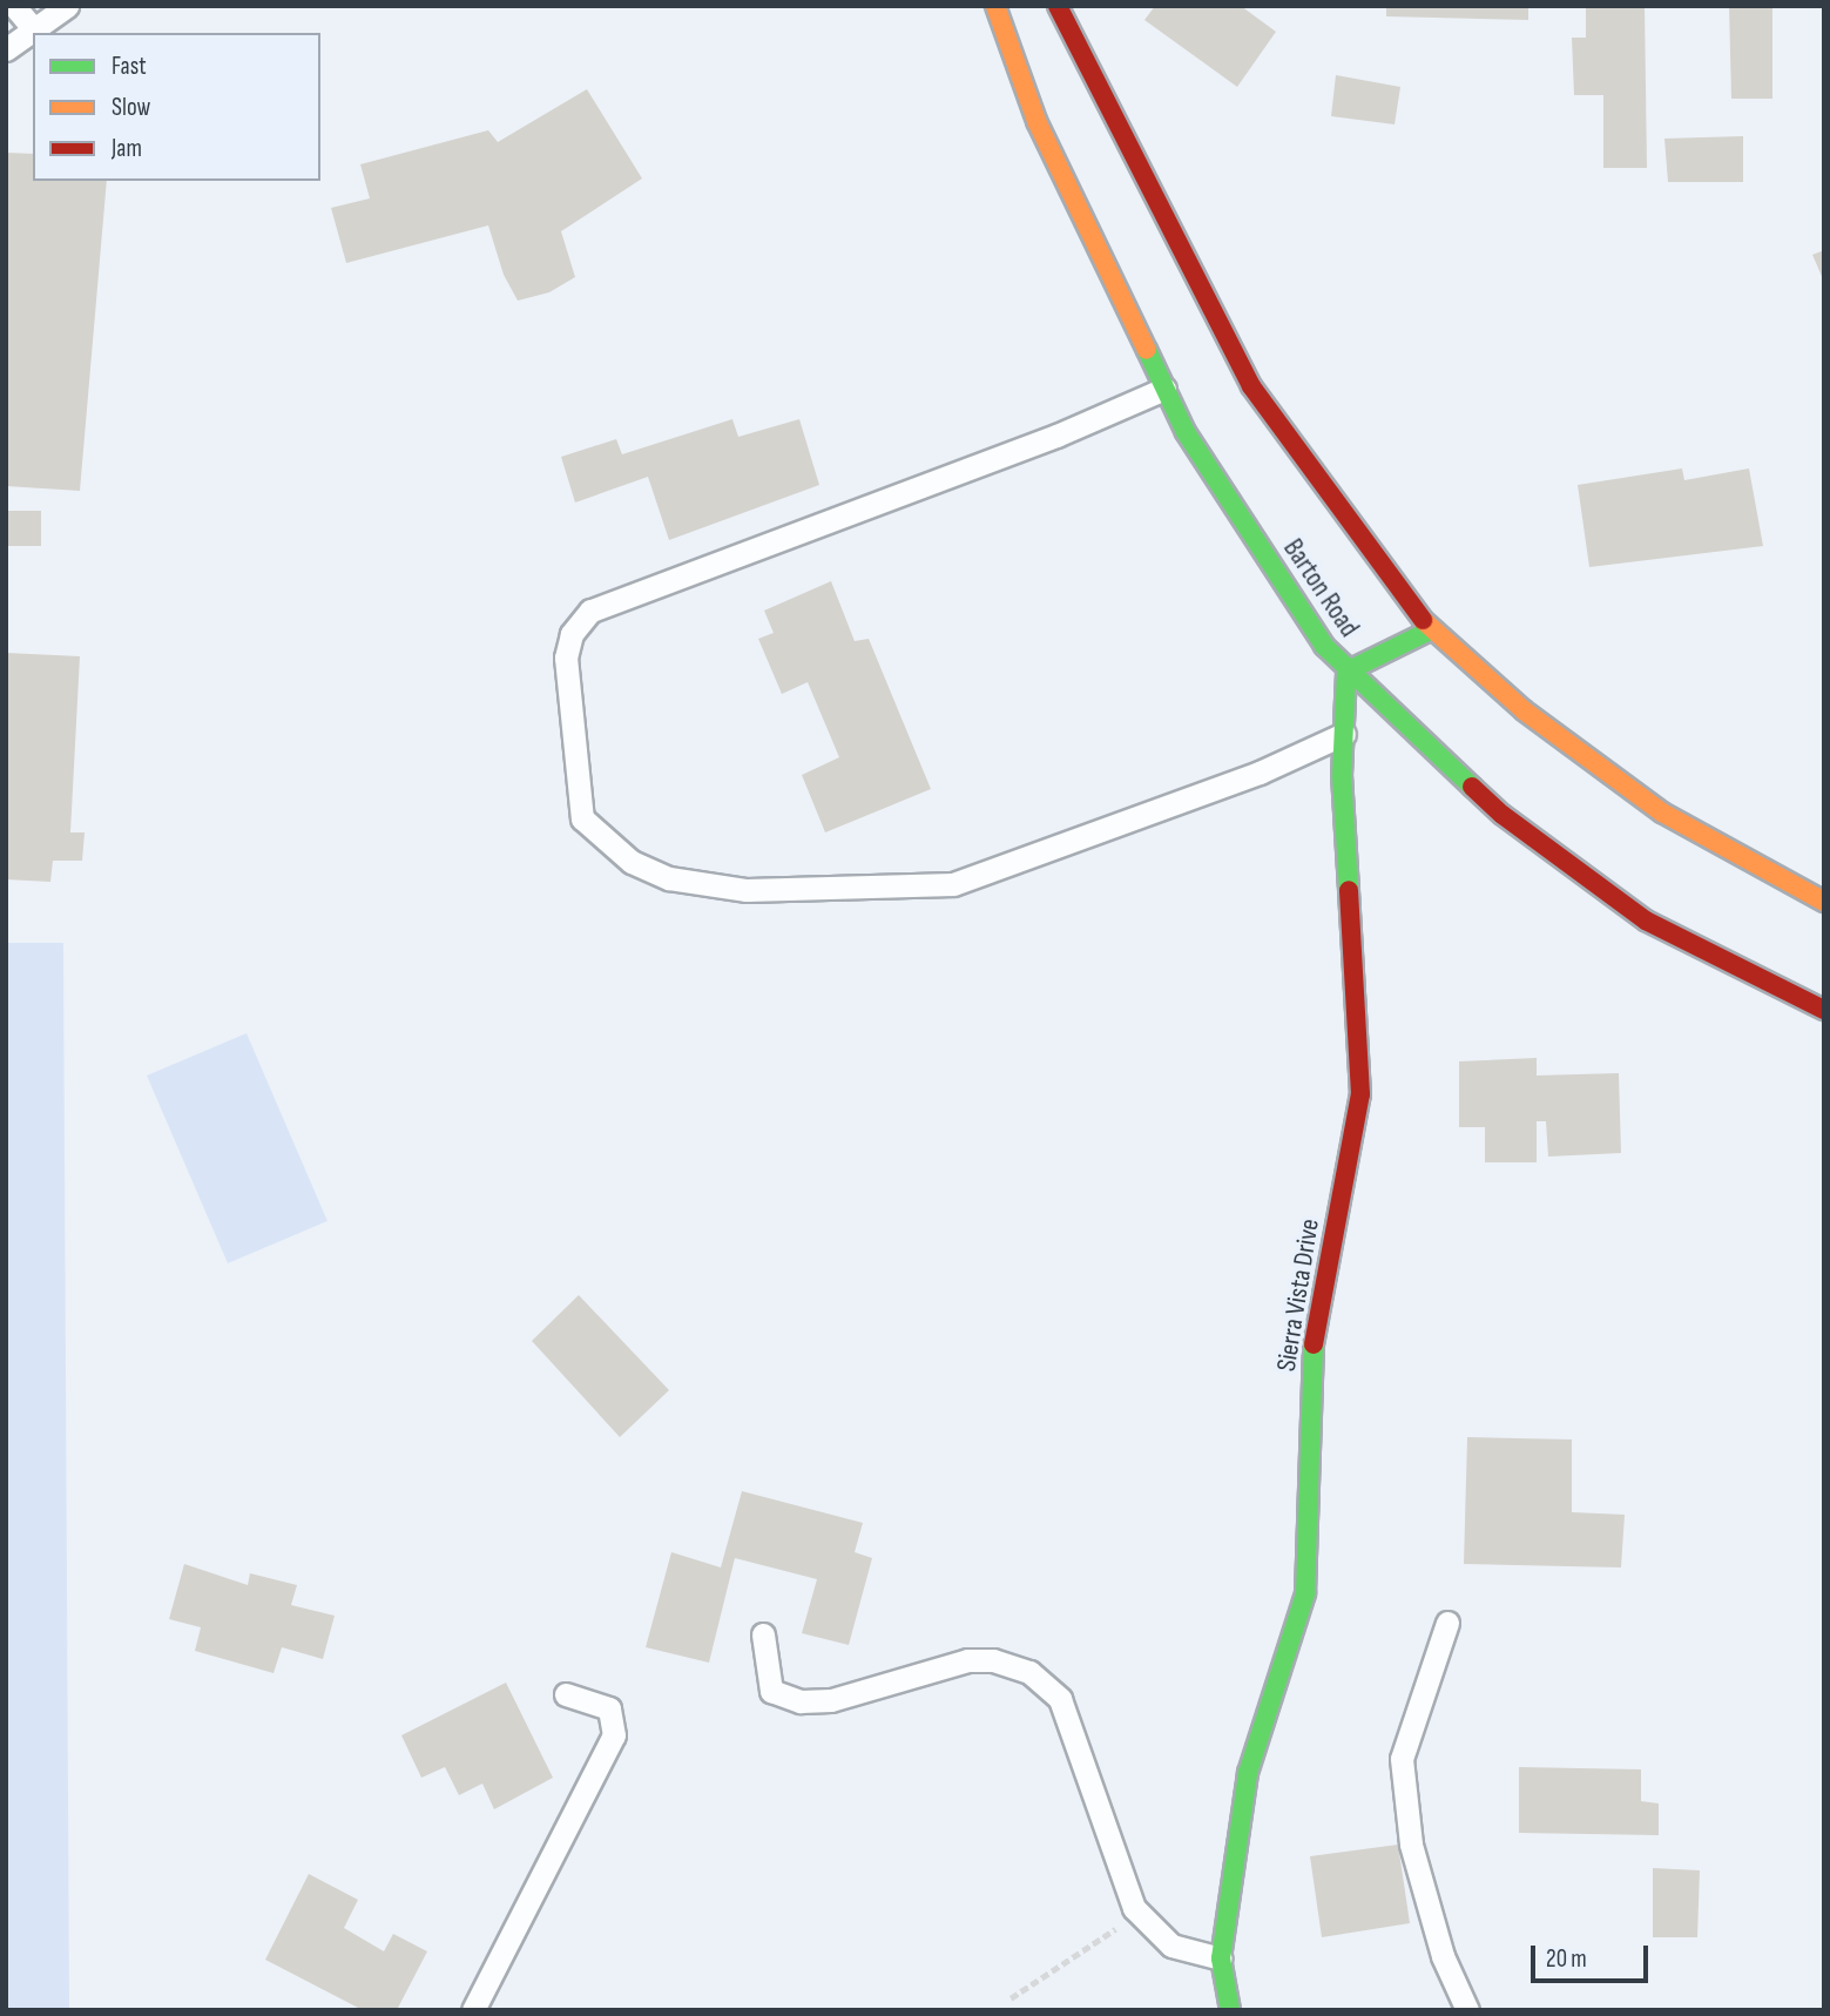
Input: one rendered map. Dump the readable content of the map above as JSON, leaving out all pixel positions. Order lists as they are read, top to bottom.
{
  "streets": {
    "main road": ["Barton Road", "Sierra Vista Drive"]
  },
  "crossings": [
    ["Barton Road", "Sierra Vista Drive"]
  ],
  "legend": ["Fast", "Slow", "Jam"],
  "scale_bar": "20 m"
}
